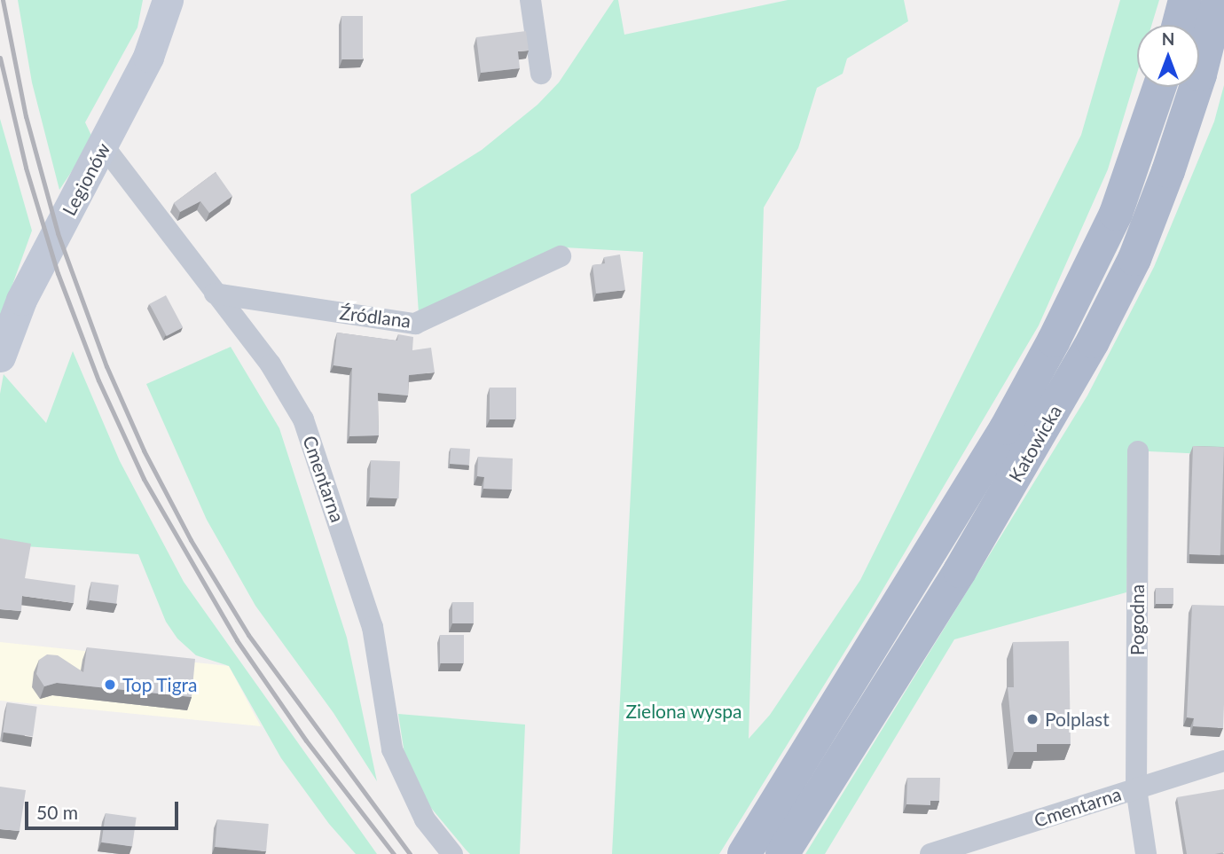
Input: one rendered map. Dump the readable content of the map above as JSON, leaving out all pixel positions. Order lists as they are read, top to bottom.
{
  "streets": {
    "main road": ["Katowicka"],
    "street": [
      "Legionów",
      "Źródlana",
      "Cmentarna",
      "Pogodna"
    ]
  },
  "crossings": [
    ["Legionów", "Cmentarna"],
    ["Źródlana", "Cmentarna"],
    ["Cmentarna", "Pogodna"]
  ],
  "parks": ["Zielona wyspa"],
  "places": ["Top Tigra", "Polplast"],
  "scale_bar": "50 m",
  "north": "top"
}
